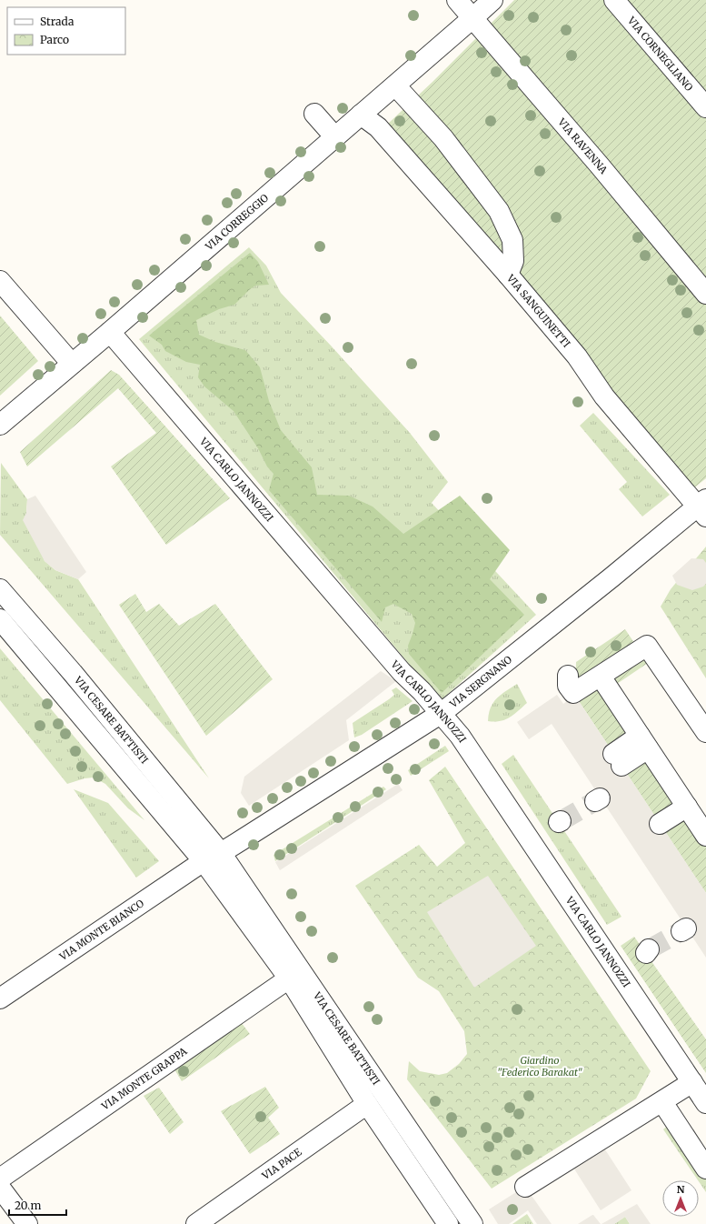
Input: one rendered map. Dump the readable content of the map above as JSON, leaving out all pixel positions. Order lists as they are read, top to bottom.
{
  "streets": {
    "street": [
      "VIA CORNEGLIANO",
      "VIA RAVENNA",
      "VIA CORREGGIO",
      "VIA SANGUINETTI",
      "VIA CARLO JANNOZZI",
      "VIA SERGNANO",
      "VIA CESARE BATTISTI",
      "VIA MONTE BIANCO",
      "VIA MONTE GRAPPA",
      "VIA PACE"
    ]
  },
  "crossings": [
    ["VIA RAVENNA", "VIA CORREGGIO"],
    ["VIA CORREGGIO", "VIA SANGUINETTI"],
    ["VIA CORREGGIO", "VIA CARLO JANNOZZI"],
    ["VIA SANGUINETTI", "VIA SERGNANO"],
    ["VIA CARLO JANNOZZI", "VIA SERGNANO"],
    ["VIA SERGNANO", "VIA CESARE BATTISTI"],
    ["VIA SERGNANO", "VIA MONTE BIANCO"],
    ["VIA CESARE BATTISTI", "VIA MONTE BIANCO"],
    ["VIA CESARE BATTISTI", "VIA MONTE GRAPPA"],
    ["VIA CESARE BATTISTI", "VIA PACE"]
  ],
  "parks": ["Giardino \"Federico Barakat\""],
  "legend": ["Strada", "Parco"],
  "scale_bar": "20 m",
  "north": "top"
}
